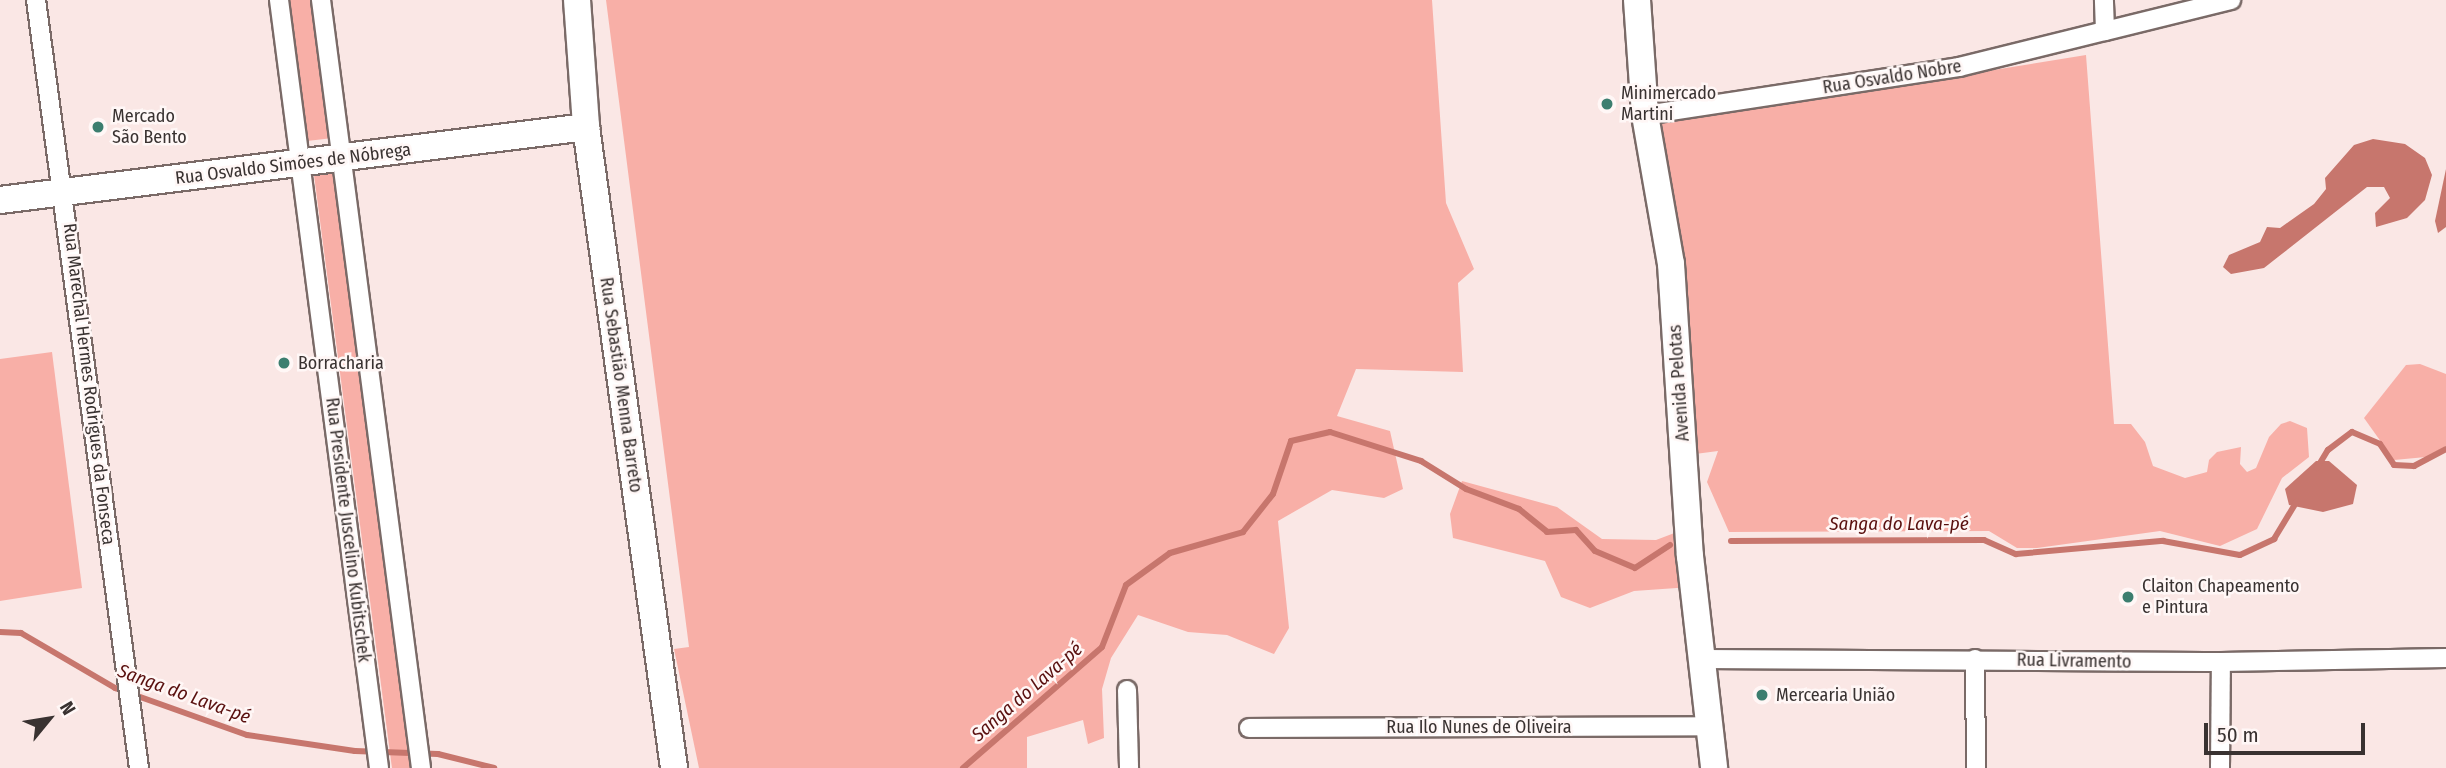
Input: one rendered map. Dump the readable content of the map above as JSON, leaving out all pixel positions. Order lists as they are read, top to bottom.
{
  "streets": {
    "main road": ["Rua Osvaldo Simões de Nóbrega", "Avenida Pelotas", "Rua Sebastião Menna Barreto"],
    "street": [
      "Rua Osvaldo Nobre",
      "Rua Marechal Hermes Rodrigues da Fonseca",
      "Rua Presidente Juscelino Kubitschek",
      "Rua Livramento",
      "Rua Ilo Nunes de Oliveira"
    ]
  },
  "crossings": [
    ["Rua Osvaldo Nobre", "Avenida Pelotas"],
    ["Rua Osvaldo Simões de Nóbrega", "Rua Marechal Hermes Rodrigues da Fonseca"],
    ["Rua Osvaldo Simões de Nóbrega", "Rua Sebastião Menna Barreto"],
    ["Rua Osvaldo Simões de Nóbrega", "Rua Presidente Juscelino Kubitschek"],
    ["Avenida Pelotas", "Rua Livramento"],
    ["Avenida Pelotas", "Rua Ilo Nunes de Oliveira"]
  ],
  "water": ["Sanga do Lava-pé"],
  "places": [
    "Minimercado Martini",
    "Mercado São Bento",
    "Borracharia",
    "Claiton Chapeamento e Pintura",
    "Mercearia União"
  ],
  "scale_bar": "50 m",
  "north": "top right"
}
